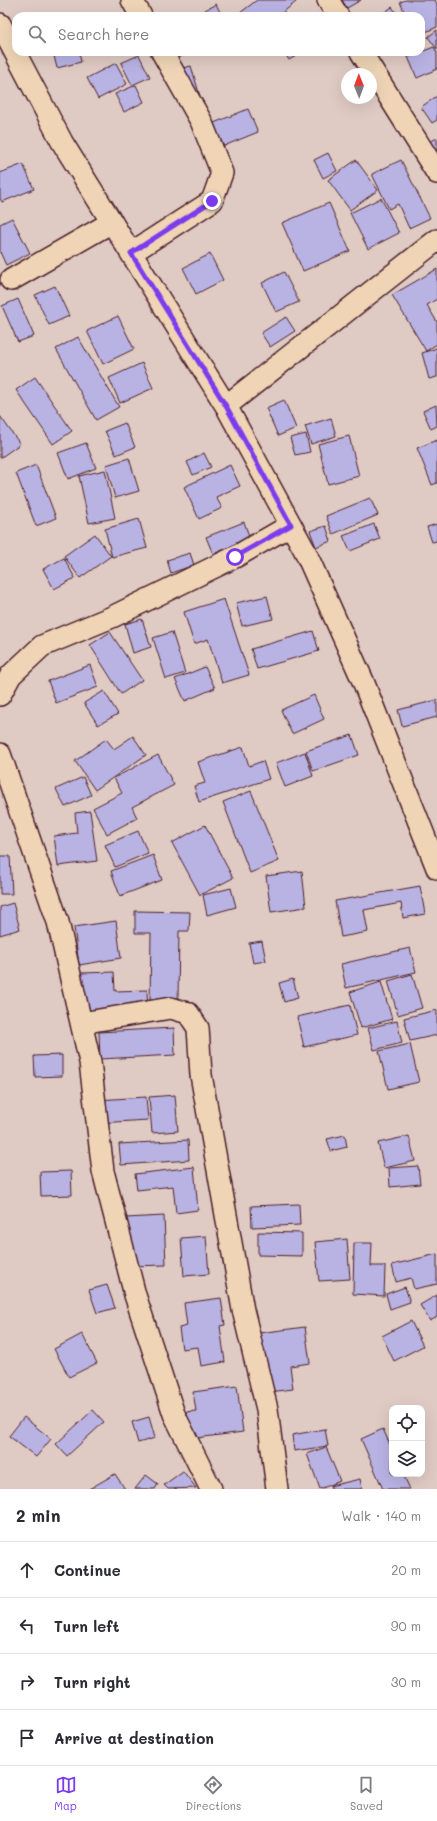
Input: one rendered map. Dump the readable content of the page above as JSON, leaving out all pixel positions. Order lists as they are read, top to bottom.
{
  "north": "top",
  "page": {
    "search": "Search here",
    "heading": ["2 min", "Walk · 140 m"],
    "list": [
      ["Continue", "20 m"],
      ["Turn left", "90 m"],
      ["Turn right", "30 m"],
      "Arrive at destination"
    ],
    "nav": ["Map", "Directions", "Saved"]
  }
}
